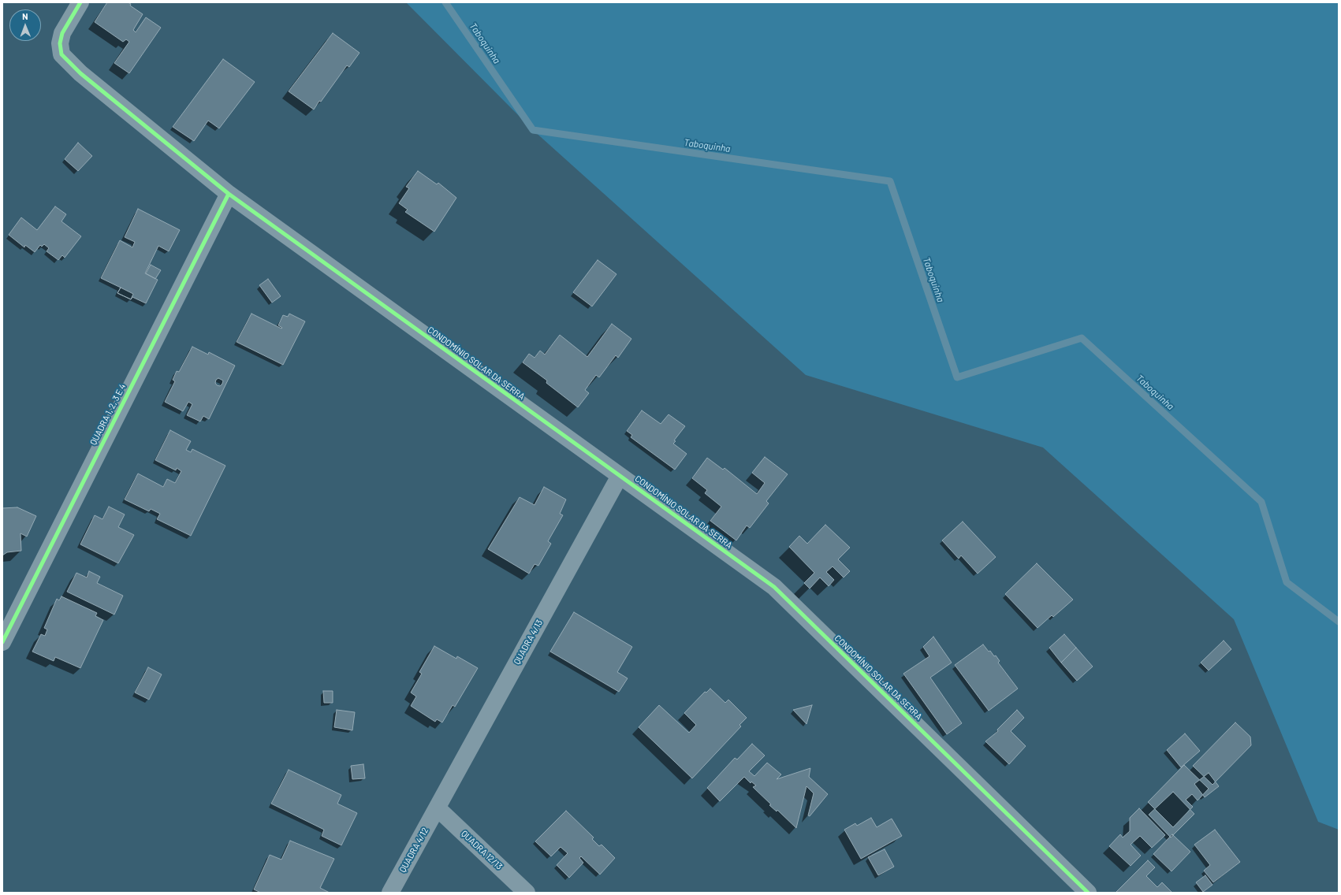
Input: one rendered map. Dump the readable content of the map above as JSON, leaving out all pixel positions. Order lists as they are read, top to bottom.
{
  "streets": {
    "street": [
      "CONDOMÍNIO SOLAR DA SERRA",
      "QUADRA 1, 2, 3 E 4",
      "QUADRA 4/13",
      "QUADRA 4/12",
      "QUADRA 12/13"
    ]
  },
  "crossings": [
    ["CONDOMÍNIO SOLAR DA SERRA", "QUADRA 1, 2, 3 E 4"],
    ["CONDOMÍNIO SOLAR DA SERRA", "QUADRA 4/13"],
    ["QUADRA 4/13", "QUADRA 4/12"],
    ["QUADRA 4/13", "QUADRA 12/13"],
    ["QUADRA 4/12", "QUADRA 12/13"]
  ],
  "water": ["Taboquinha"],
  "north": "top"
}
